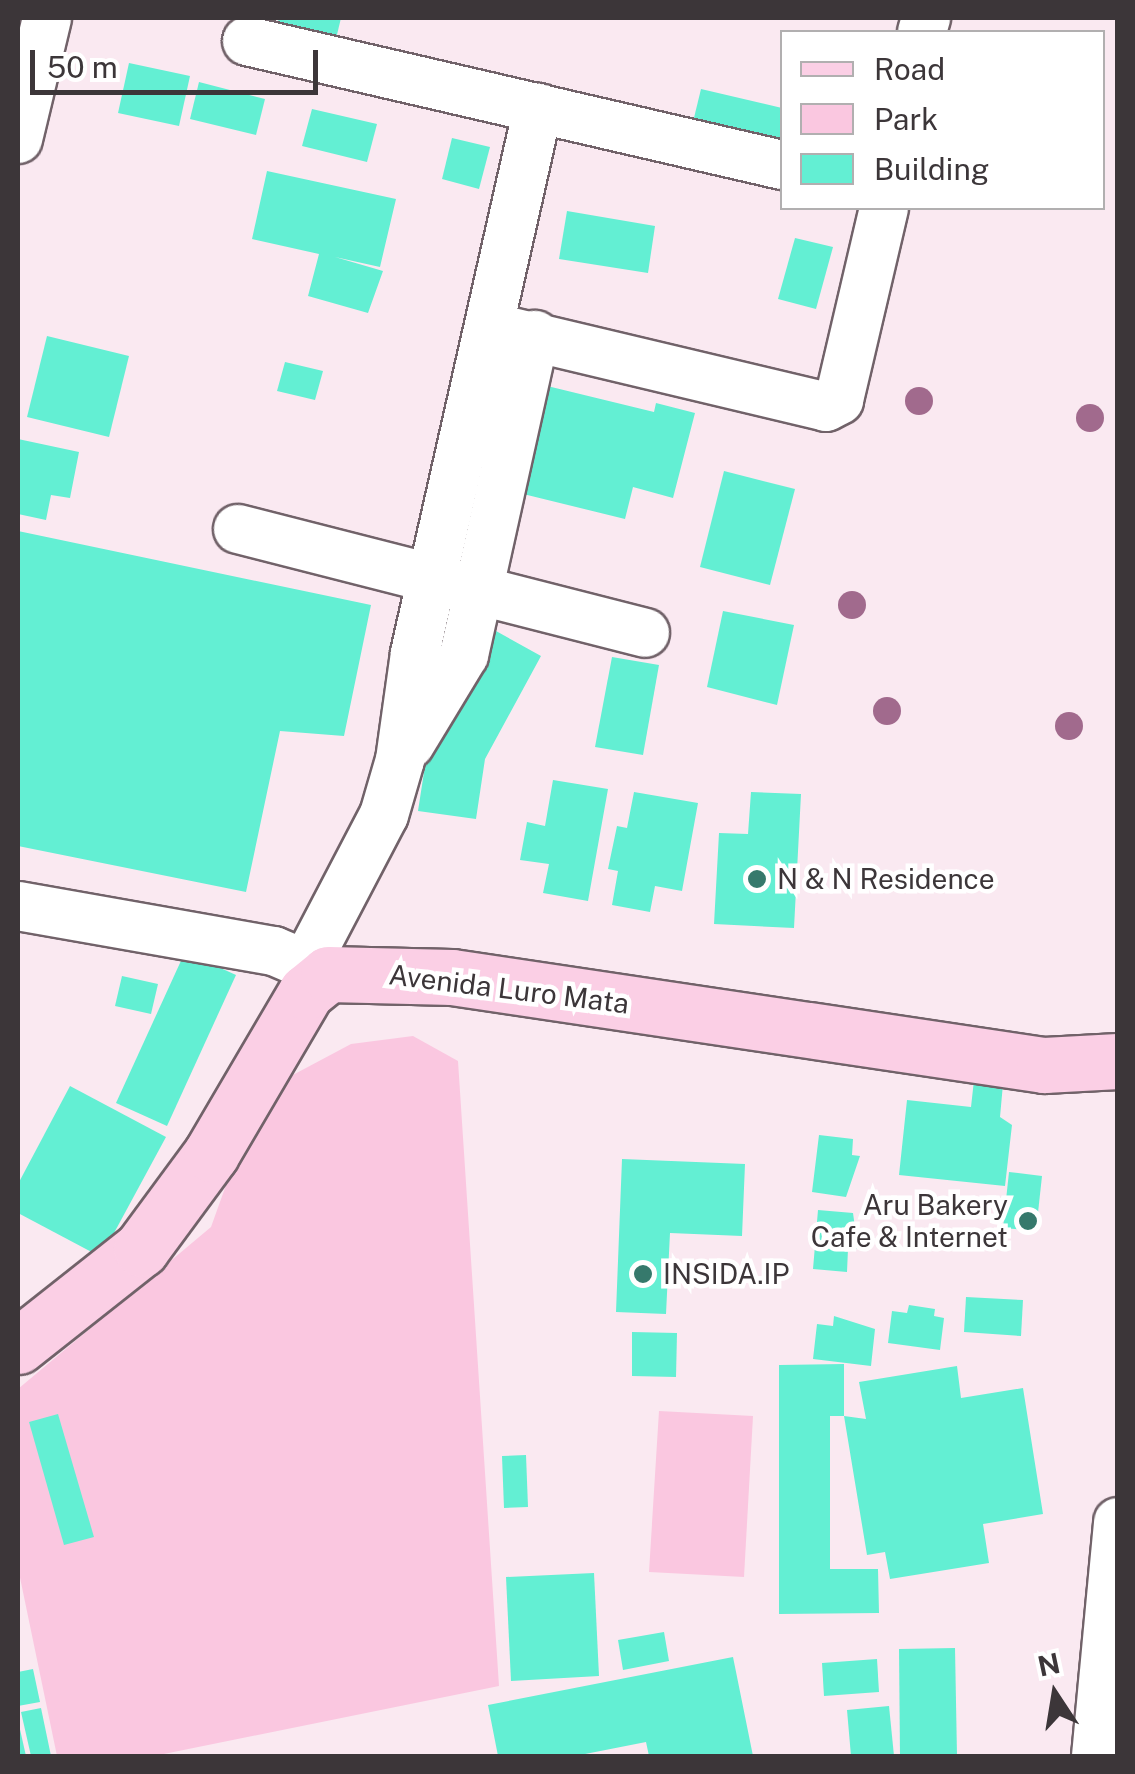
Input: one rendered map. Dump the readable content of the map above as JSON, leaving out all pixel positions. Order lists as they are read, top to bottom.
{
  "streets": {
    "main road": ["Avenida Luro Mata"]
  },
  "places": ["N & N Residence", "Aru Bakery Cafe & Internet", "INSIDA.IP"],
  "legend": ["Road", "Park", "Building"],
  "scale_bar": "50 m",
  "north": "top"
}
